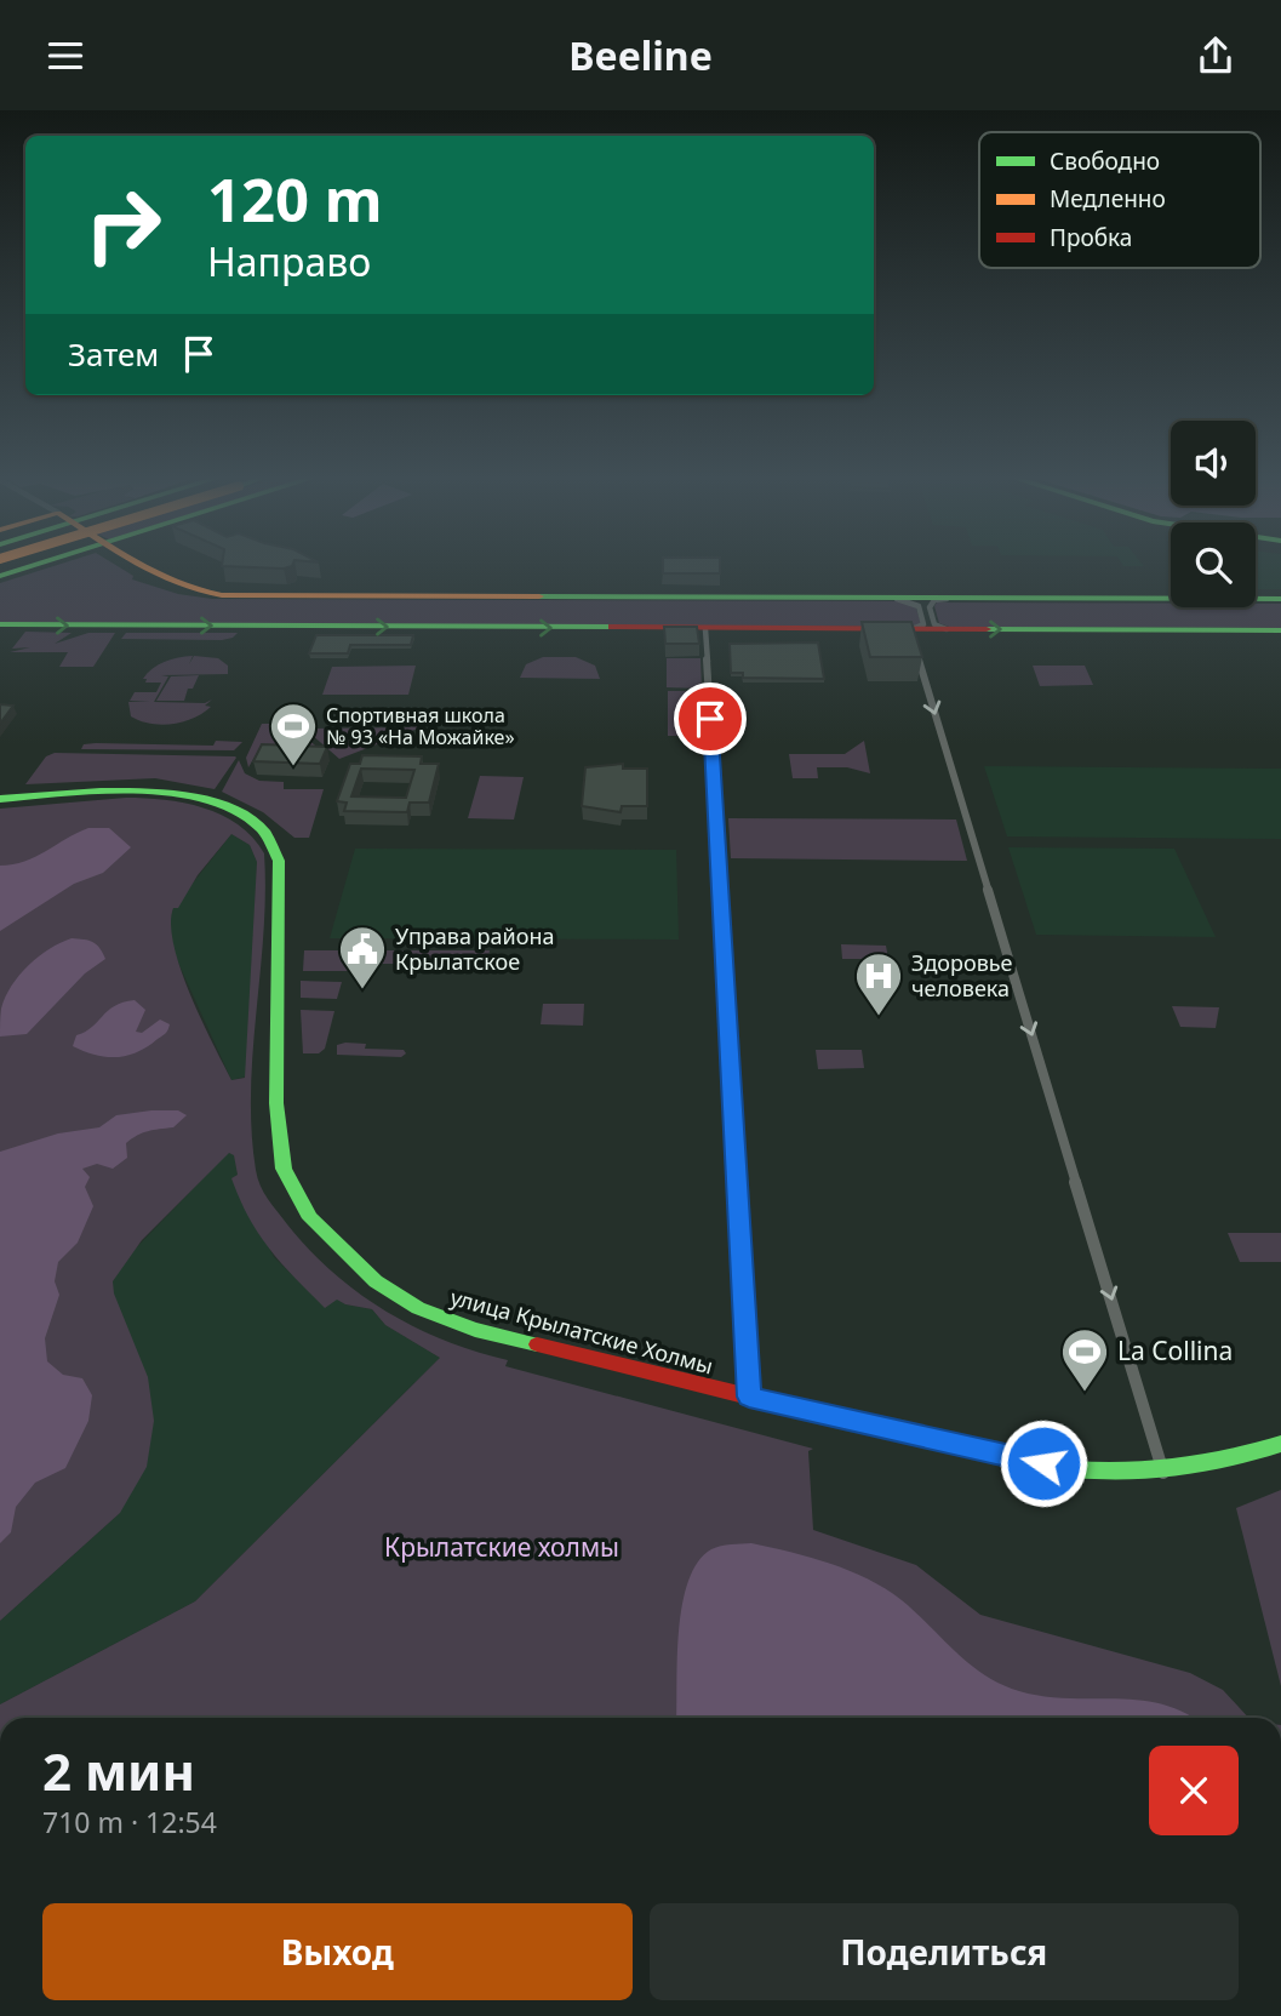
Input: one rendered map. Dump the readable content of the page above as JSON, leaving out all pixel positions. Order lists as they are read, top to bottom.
{
  "streets": {
    "street": ["улица Крылатские Холмы"]
  },
  "parks": ["Крылатские холмы"],
  "places": {
    "sports": ["Спортивная школа № 93 «На Можайке»", "La Collina"],
    "public building": ["Управа района Крылатское"],
    "hospital": ["Здоровье человека"]
  },
  "legend": ["Свободно", "Медленно", "Пробка"],
  "page": {
    "header": "Beeline",
    "turn": ["120 m", "Направо"],
    "then": "Затем",
    "heading": ["2 мин", "710 m · 12:54"],
    "buttons": ["Выход", "Поделиться"]
  }
}
